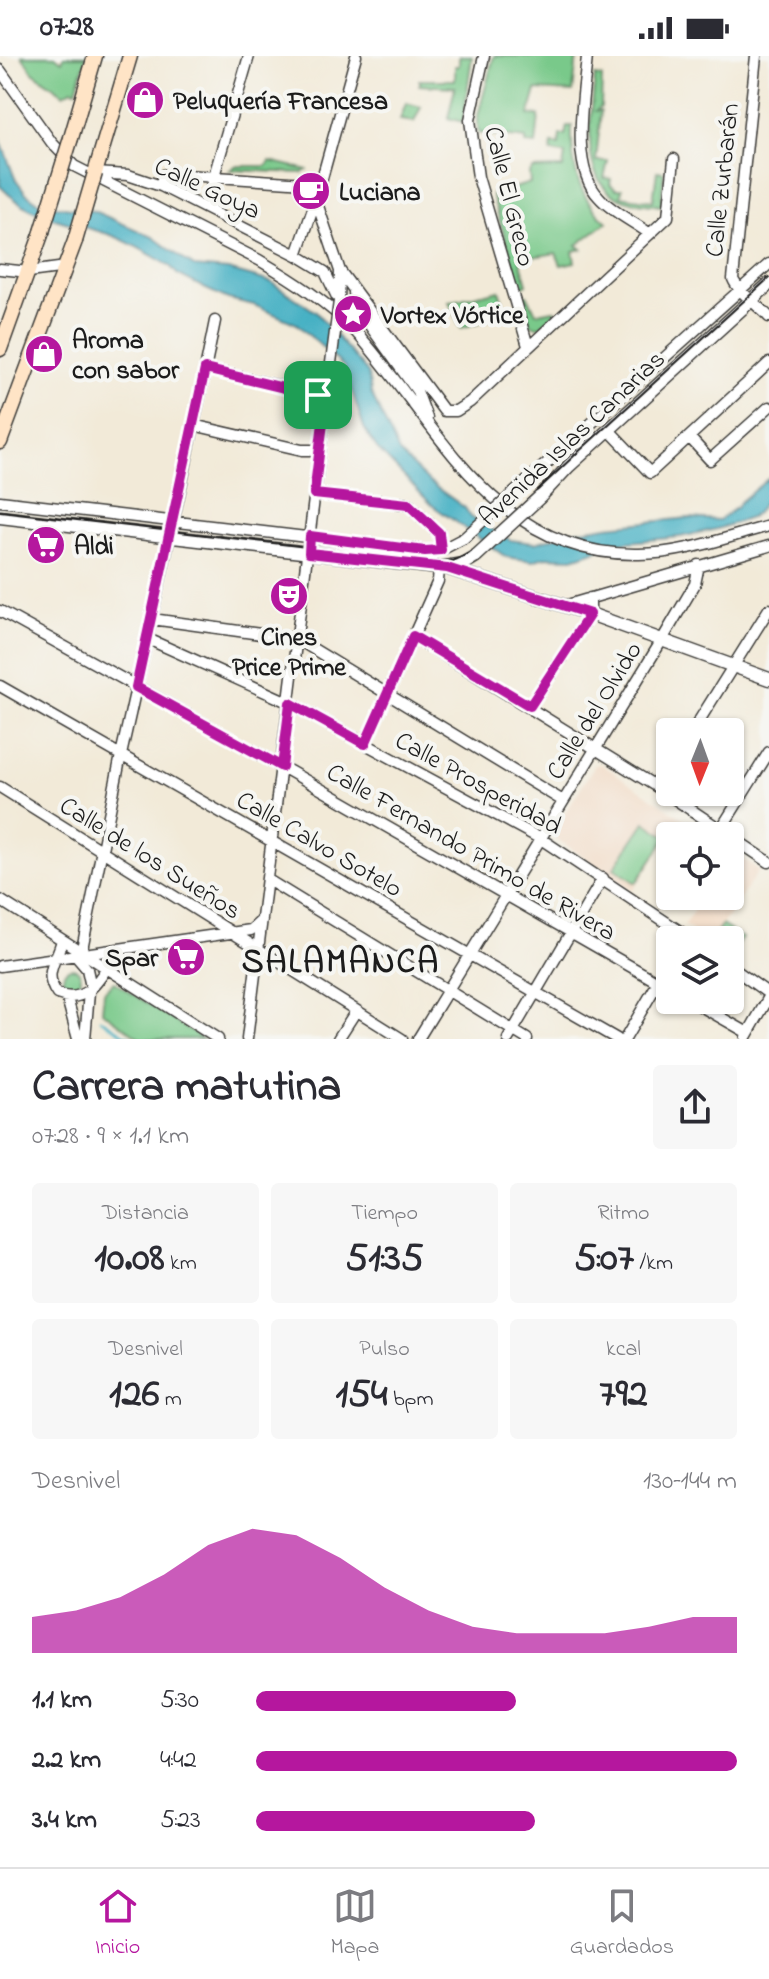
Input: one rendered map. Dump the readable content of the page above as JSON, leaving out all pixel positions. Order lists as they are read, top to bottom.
{
  "streets": {
    "street": [
      "Calle Zurbarán",
      "Calle Goya",
      "Calle El Greco",
      "Avenida Islas Canarias",
      "Calle del Olvido",
      "Calle Prosperidad",
      "Calle Calvo Sotelo",
      "Calle Fernando Primo de Rivera",
      "Calle de los Sueños"
    ]
  },
  "crossings": [
    ["Calle Zurbarán", "Avenida Islas Canarias"],
    ["Calle del Olvido", "Calle Prosperidad"],
    ["Calle del Olvido", "Calle Calvo Sotelo"],
    ["Calle del Olvido", "Calle Fernando Primo de Rivera"]
  ],
  "districts": ["SALAMANCA"],
  "places": {
    "shop": ["Peluquería Francesa", "Aroma con sabor"],
    "cafe": ["Luciana"],
    "place": ["Vortex Vórtice"],
    "supermarket": ["Aldi", "Spar"],
    "theatre": ["Cines Price Prime"]
  },
  "north": "bottom",
  "page": {
    "status": "07:28",
    "heading": ["Carrera matutina", "07:28 · 9 × 1.1 km"],
    "stats": [
      ["Distancia", "10.08 km"],
      ["Tiempo", "51:35"],
      ["Ritmo", "5:07 /km"],
      ["Desnivel", "126 m"],
      ["Pulso", "154 bpm"],
      ["kcal", "792"]
    ],
    "chart": ["Desnivel", "130–144 m"],
    "list": [
      {
        "name": "1.1 km",
        "note": "5:30"
      },
      {
        "name": "2.2 km",
        "note": "4:42"
      },
      {
        "name": "3.4 km",
        "note": "5:23"
      }
    ],
    "tabs": ["Inicio", "Mapa", "Guardados"]
  }
}
